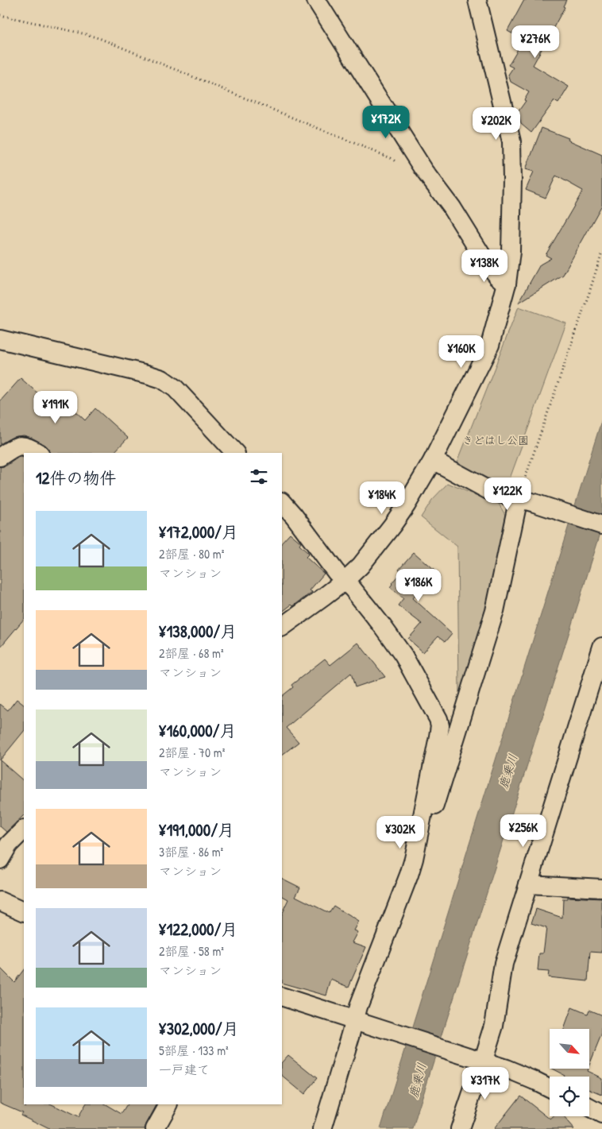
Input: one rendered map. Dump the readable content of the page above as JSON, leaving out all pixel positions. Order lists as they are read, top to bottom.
{
  "water": ["鹿乗川"],
  "parks": ["きどはし公園"],
  "north": "bottom right",
  "page": {
    "price": [
      "¥276K",
      "¥172K",
      "¥202K",
      "¥138K",
      "¥160K",
      "¥191K",
      "¥122K",
      "¥184K",
      "¥186K",
      "¥256K",
      "¥302K",
      "¥317K"
    ],
    "heading": "12件の物件",
    "list": [
      {
        "name": "¥172,000/月",
        "note": "2部屋 · 80 m² · マンション"
      },
      {
        "name": "¥138,000/月",
        "note": "2部屋 · 68 m² · マンション"
      },
      {
        "name": "¥160,000/月",
        "note": "2部屋 · 70 m² · マンション"
      },
      {
        "name": "¥191,000/月",
        "note": "3部屋 · 86 m² · マンション"
      },
      {
        "name": "¥122,000/月",
        "note": "2部屋 · 58 m² · マンション"
      },
      {
        "name": "¥302,000/月",
        "note": "5部屋 · 133 m² · 一戸建て"
      }
    ]
  }
}
